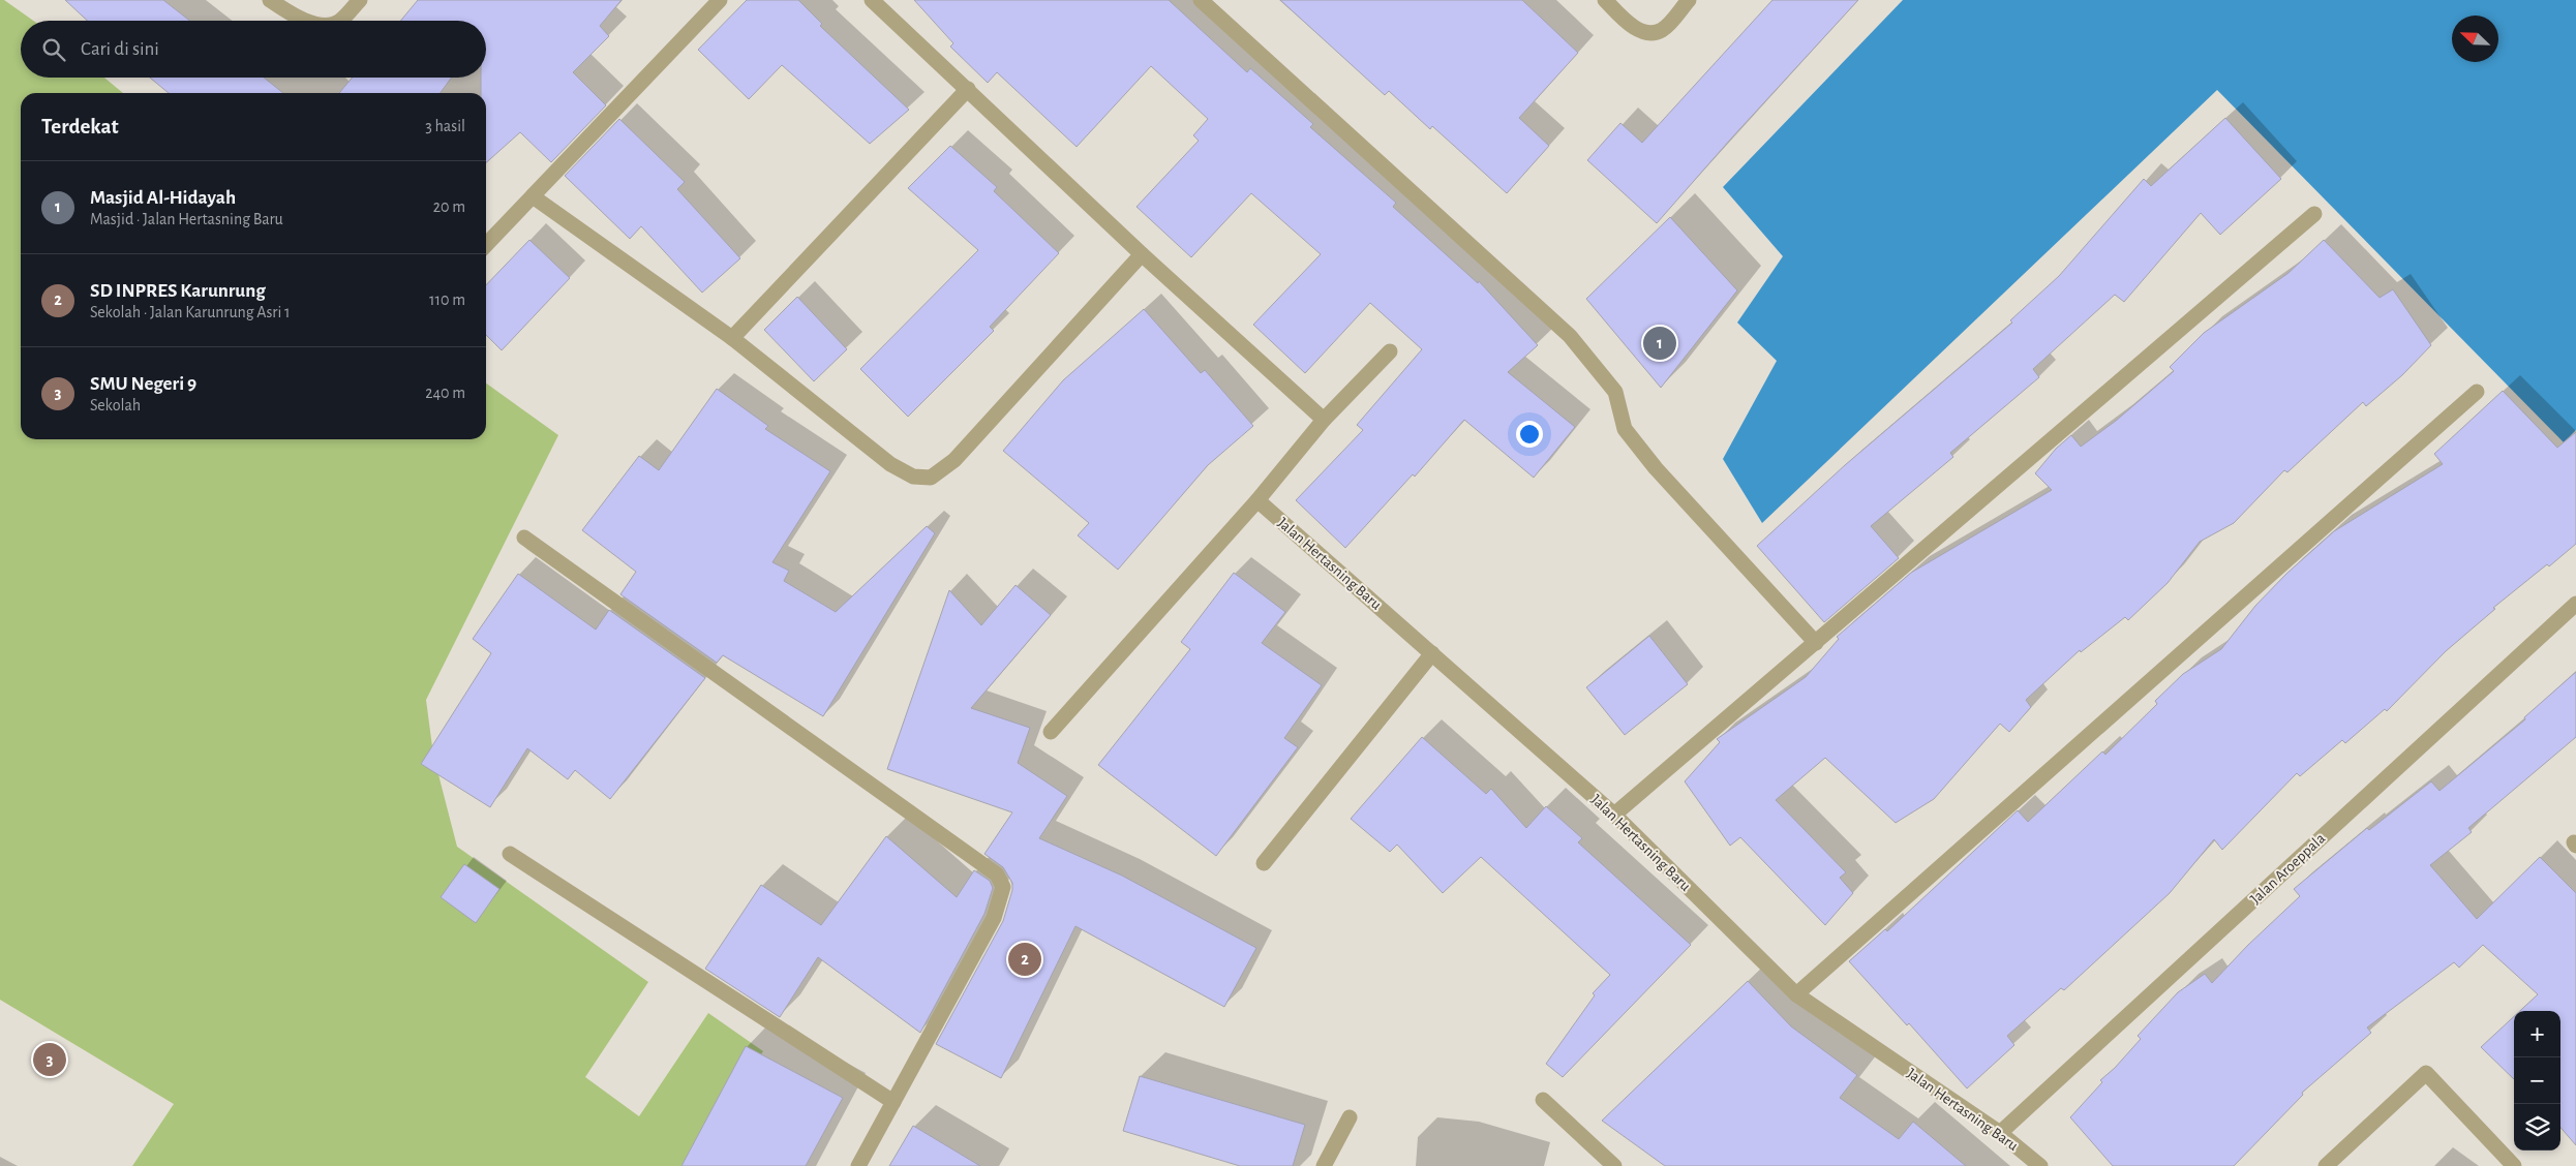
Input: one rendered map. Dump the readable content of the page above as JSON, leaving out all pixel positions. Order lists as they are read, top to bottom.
{
  "streets": {
    "street": ["Jalan Hertasning Baru", "Jalan Aroeppala"]
  },
  "crossings": [
    ["Jalan Hertasning Baru", "Jalan Aroeppala"]
  ],
  "north": "top left",
  "page": {
    "search": "Cari di sini",
    "heading": ["Terdekat", "3 hasil"],
    "list": [
      {
        "mark": "1",
        "name": "Masjid Al-Hidayah",
        "note": "Masjid · Jalan Hertasning Baru",
        "value": "20 m"
      },
      {
        "mark": "2",
        "name": "SD INPRES Karunrung",
        "note": "Sekolah · Jalan Karunrung Asri 1",
        "value": "110 m"
      },
      {
        "mark": "3",
        "name": "SMU Negeri 9",
        "note": "Sekolah",
        "value": "240 m"
      }
    ],
    "pins": ["1", "2", "3"],
    "map_buttons": ["+", "−"]
  }
}
